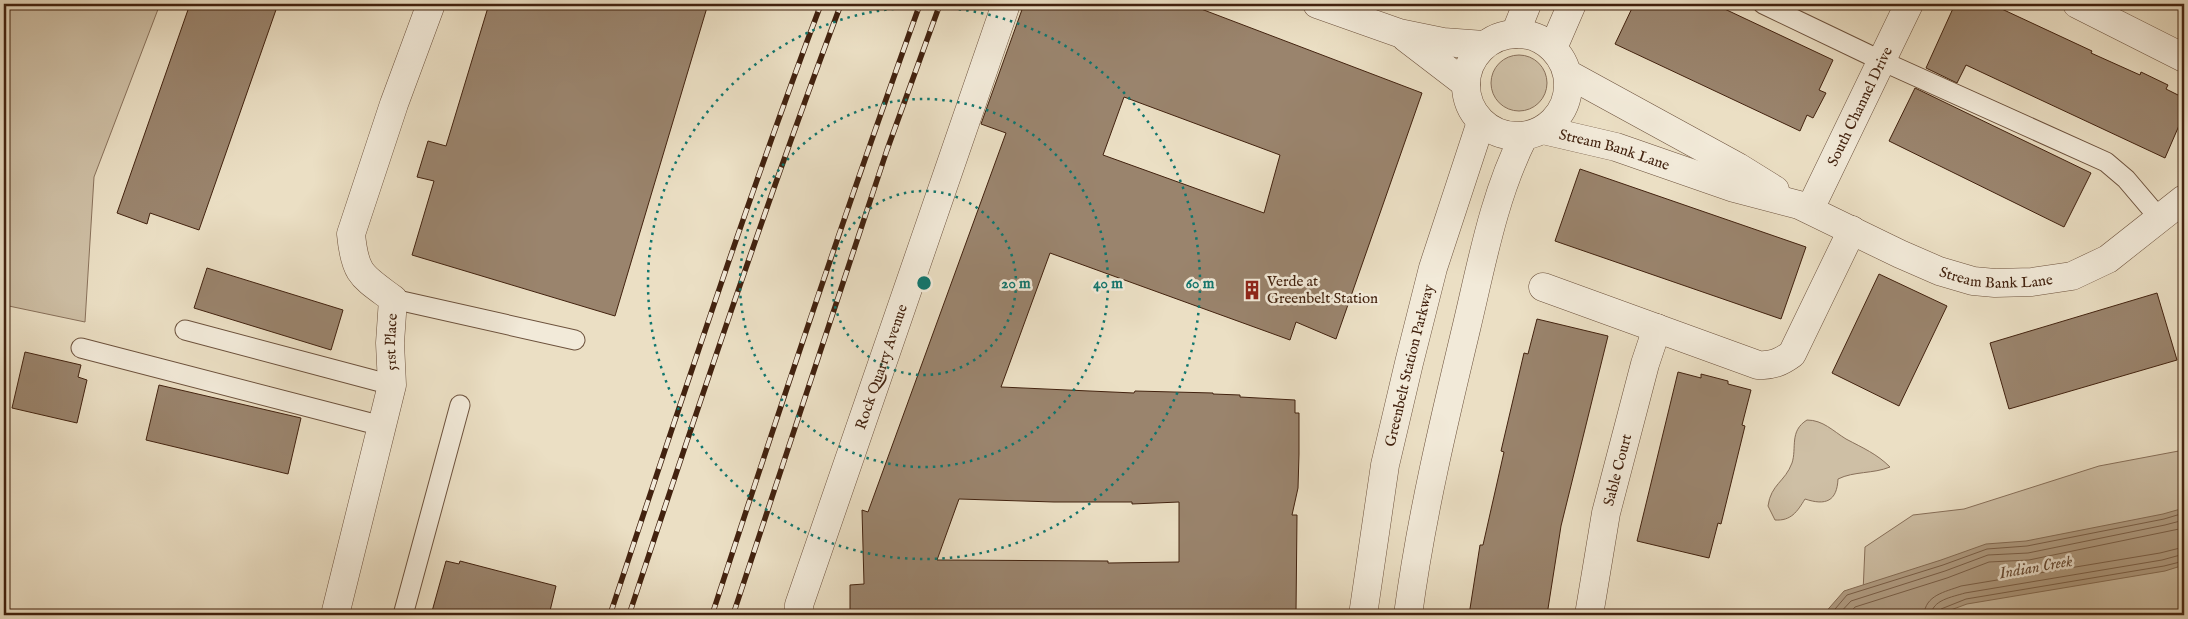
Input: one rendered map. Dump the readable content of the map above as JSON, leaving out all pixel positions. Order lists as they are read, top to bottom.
{
  "streets": {
    "street": [
      "South Channel Drive",
      "Stream Bank Lane",
      "51st Place",
      "Rock Quarry Avenue",
      "Greenbelt Station Parkway",
      "Sable Court"
    ]
  },
  "crossings": [
    ["South Channel Drive", "Stream Bank Lane"],
    ["Stream Bank Lane", "Greenbelt Station Parkway"]
  ],
  "water": ["Indian Creek"],
  "places": {
    "building": ["Verde at Greenbelt Station"]
  },
  "rings": ["20 m", "40 m", "60 m"]
}
